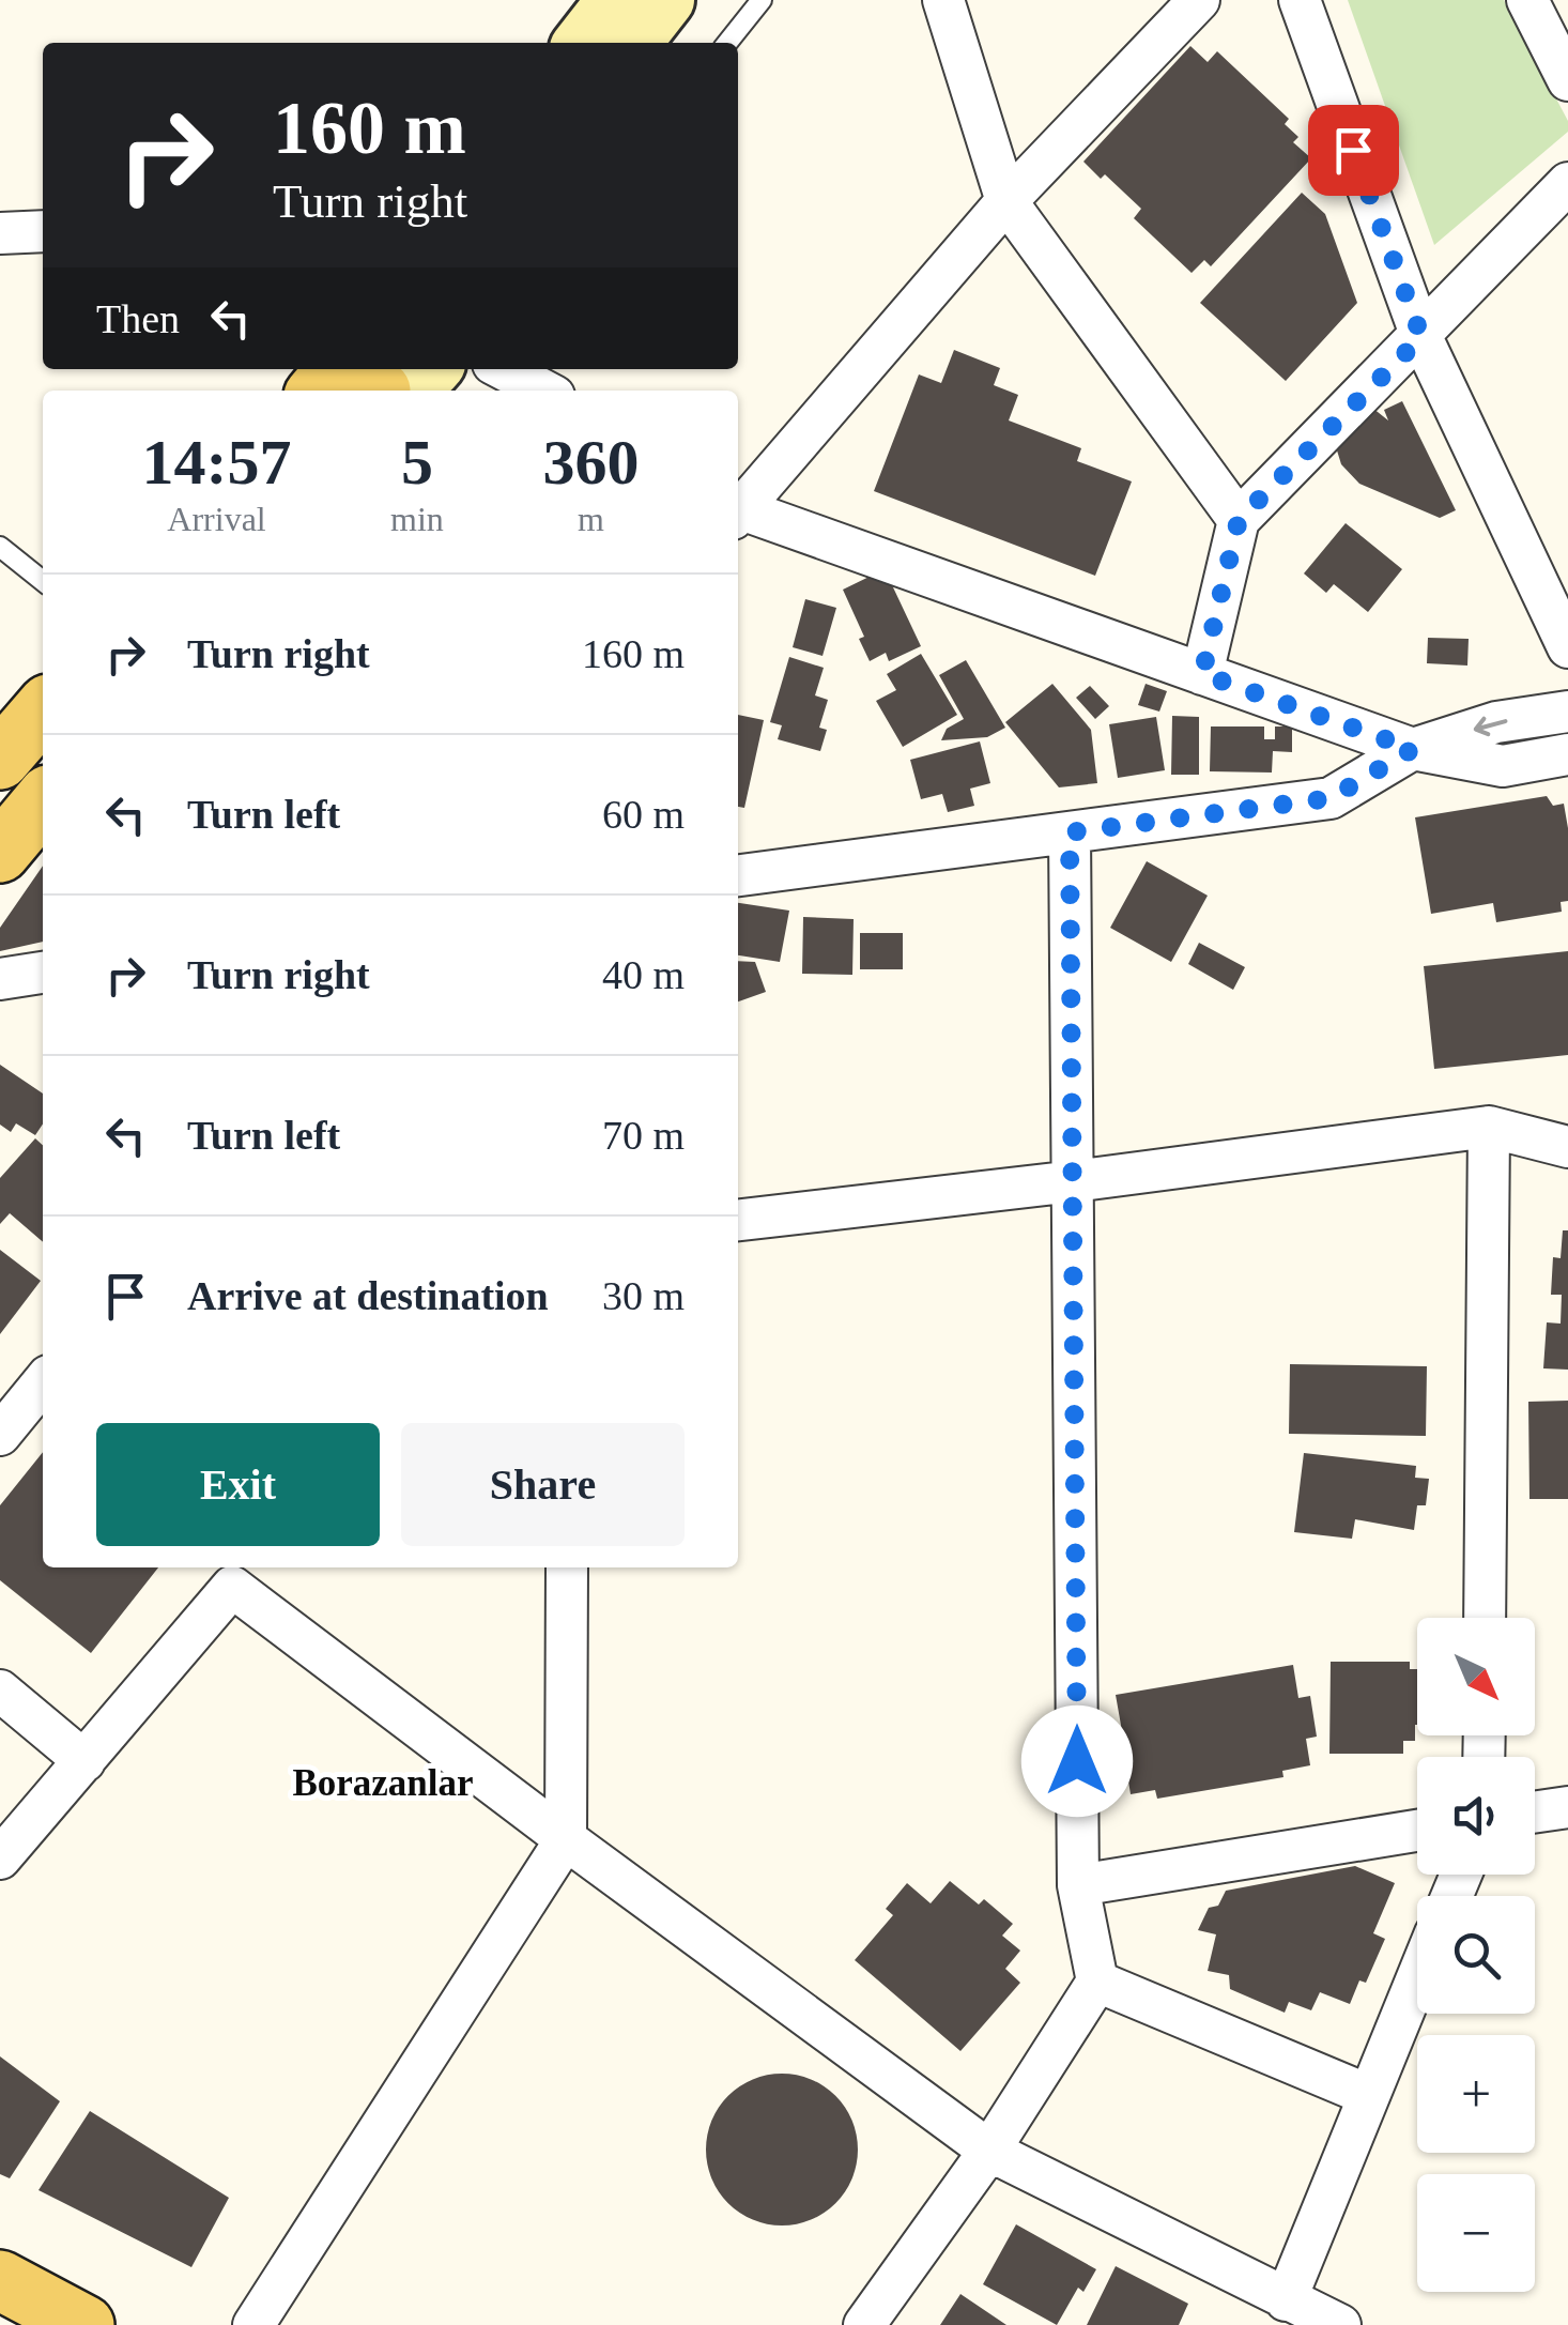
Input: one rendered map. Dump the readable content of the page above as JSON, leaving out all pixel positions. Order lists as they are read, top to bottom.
{
  "districts": ["Borazanlar"],
  "north": "bottom right",
  "page": {
    "turn": ["160 m", "Turn right"],
    "then": "Then",
    "eta": [
      "14:57",
      "Arrival",
      "5",
      "min",
      "360",
      "m"
    ],
    "list": [
      {
        "name": "Turn right",
        "value": "160 m"
      },
      {
        "name": "Turn left",
        "value": "60 m"
      },
      {
        "name": "Turn right",
        "value": "40 m"
      },
      {
        "name": "Turn left",
        "value": "70 m"
      },
      {
        "name": "Arrive at destination",
        "value": "30 m"
      }
    ],
    "buttons": ["Exit", "Share"],
    "map_buttons": ["+", "−"]
  }
}
